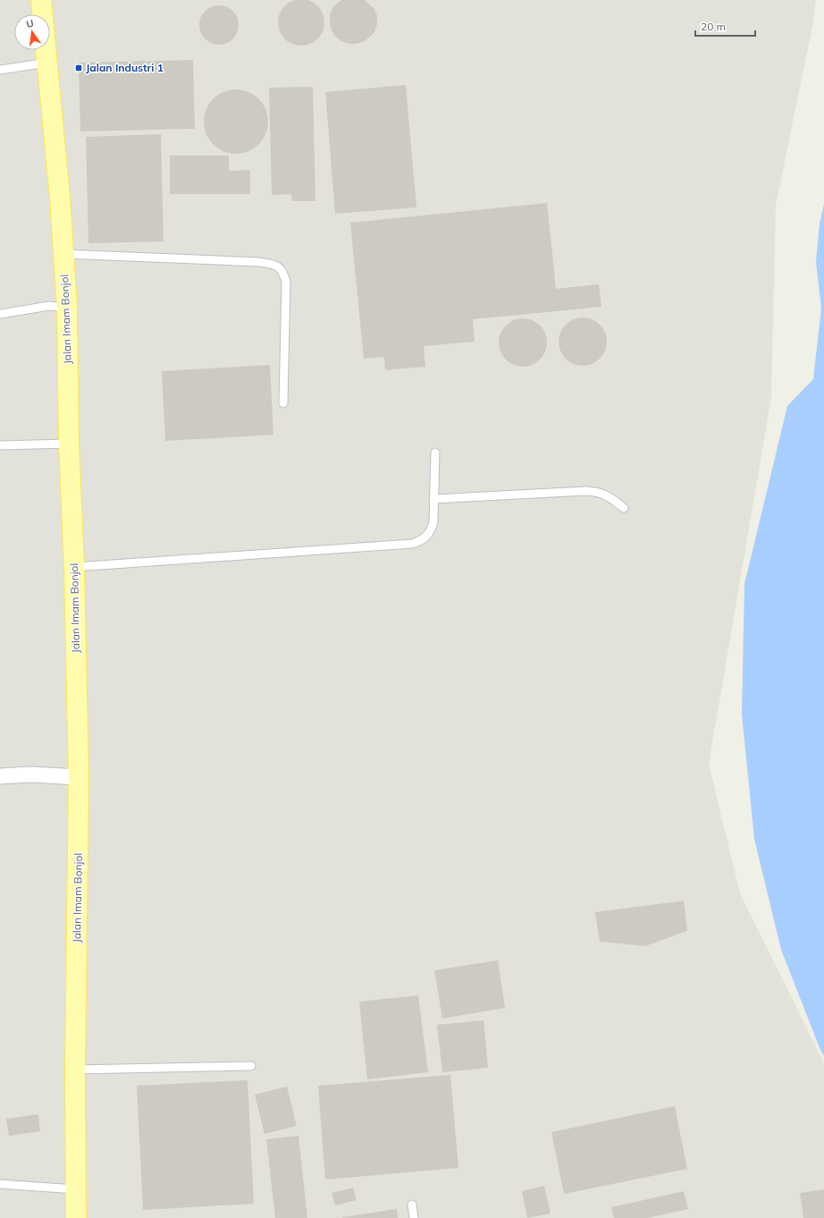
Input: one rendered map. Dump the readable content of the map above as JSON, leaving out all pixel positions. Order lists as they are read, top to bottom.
{
  "streets": {
    "main road": ["Jalan Imam Bonjol"]
  },
  "places": {
    "transit": ["Jalan Industri 1"]
  },
  "scale_bar": "20 m",
  "north": "top"
}
